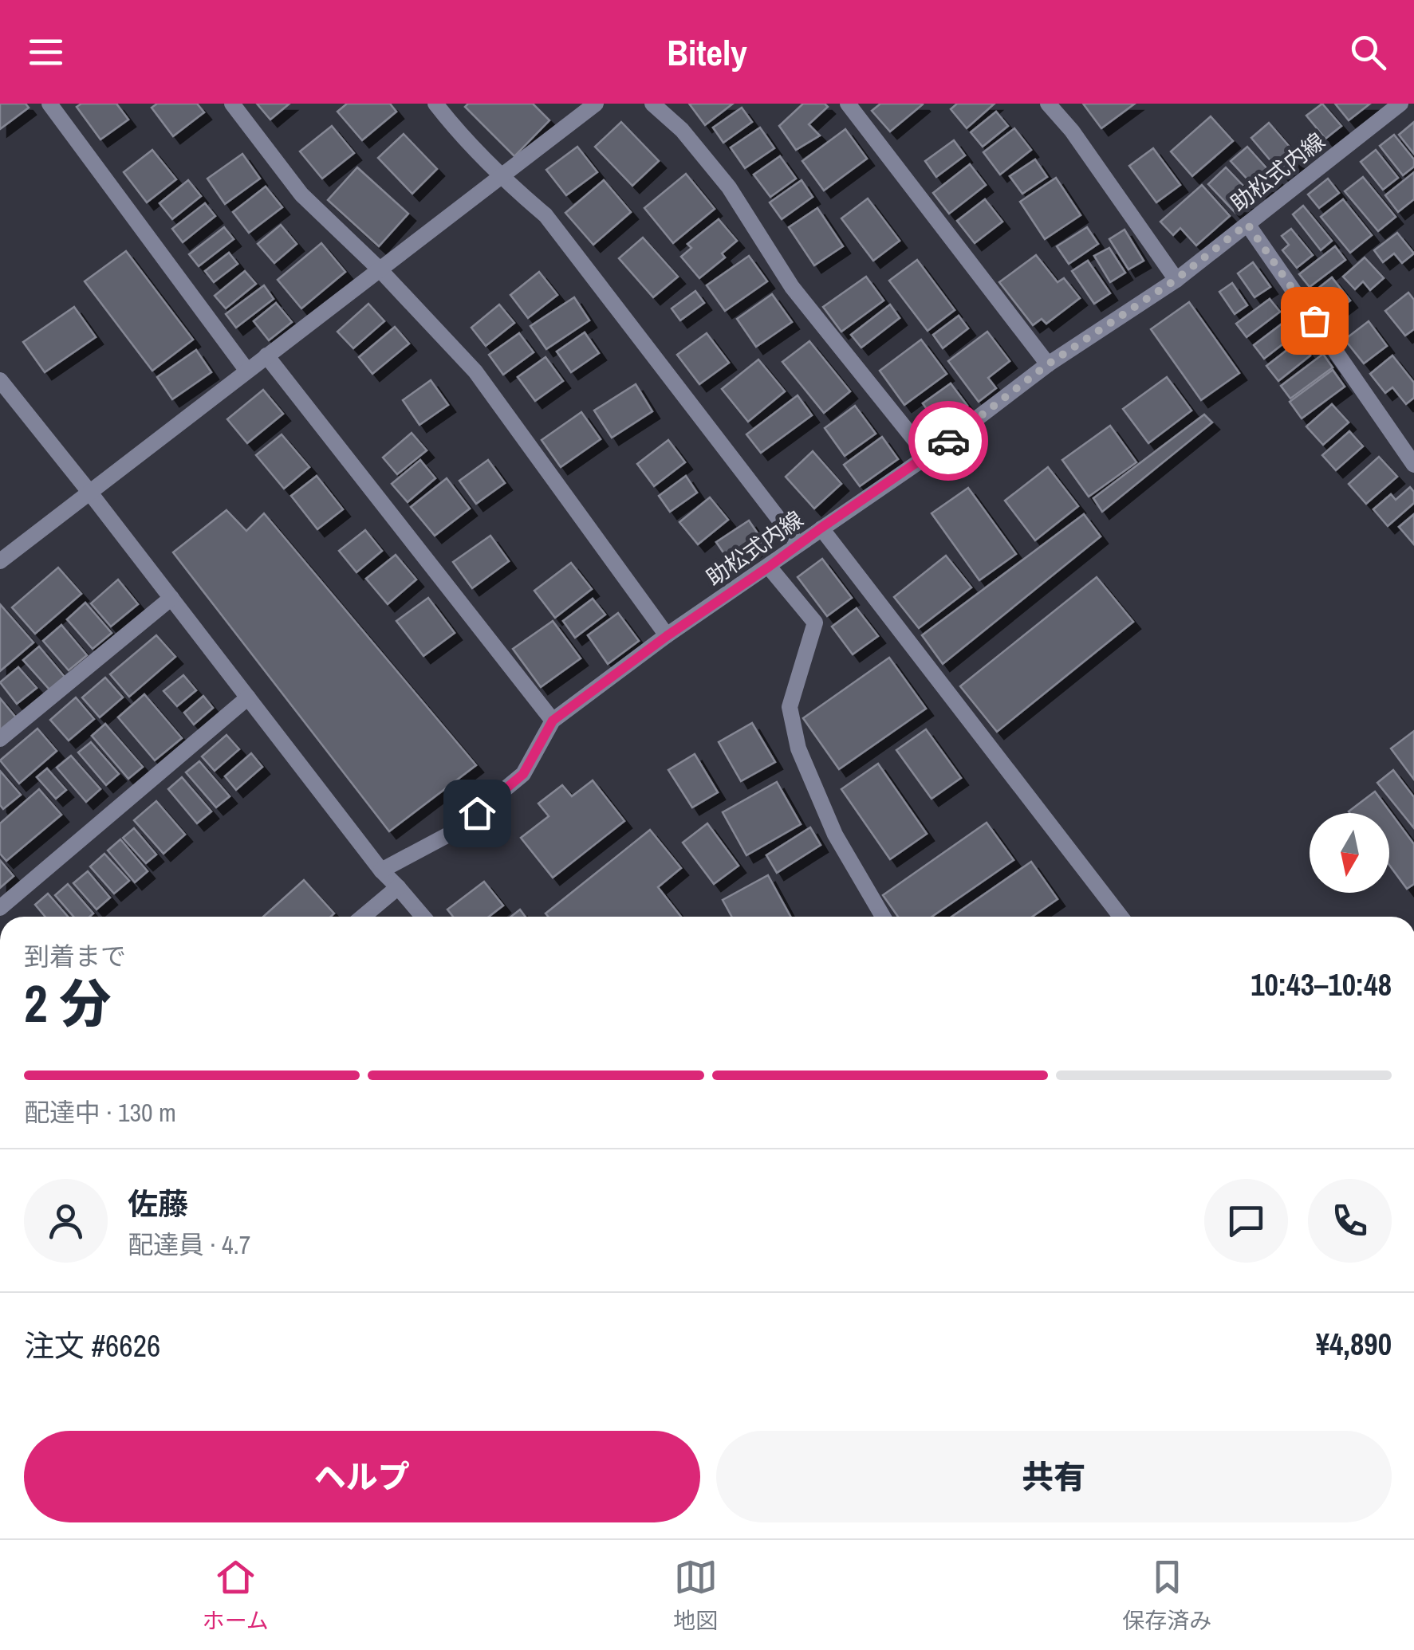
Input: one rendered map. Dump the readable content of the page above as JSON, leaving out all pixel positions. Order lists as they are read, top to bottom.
{
  "streets": {
    "street": ["助松式内線"]
  },
  "north": "bottom",
  "page": {
    "header": "Bitely",
    "heading": ["2 分", "到着まで", "10:43–10:48"],
    "panel": [
      "佐藤",
      "配達員 · 4.7",
      "注文 #6626",
      "¥4,890"
    ],
    "bar": "配達中 · 130 m",
    "buttons": ["ヘルプ", "共有"],
    "tabs": ["ホーム", "地図", "保存済み"]
  }
}
